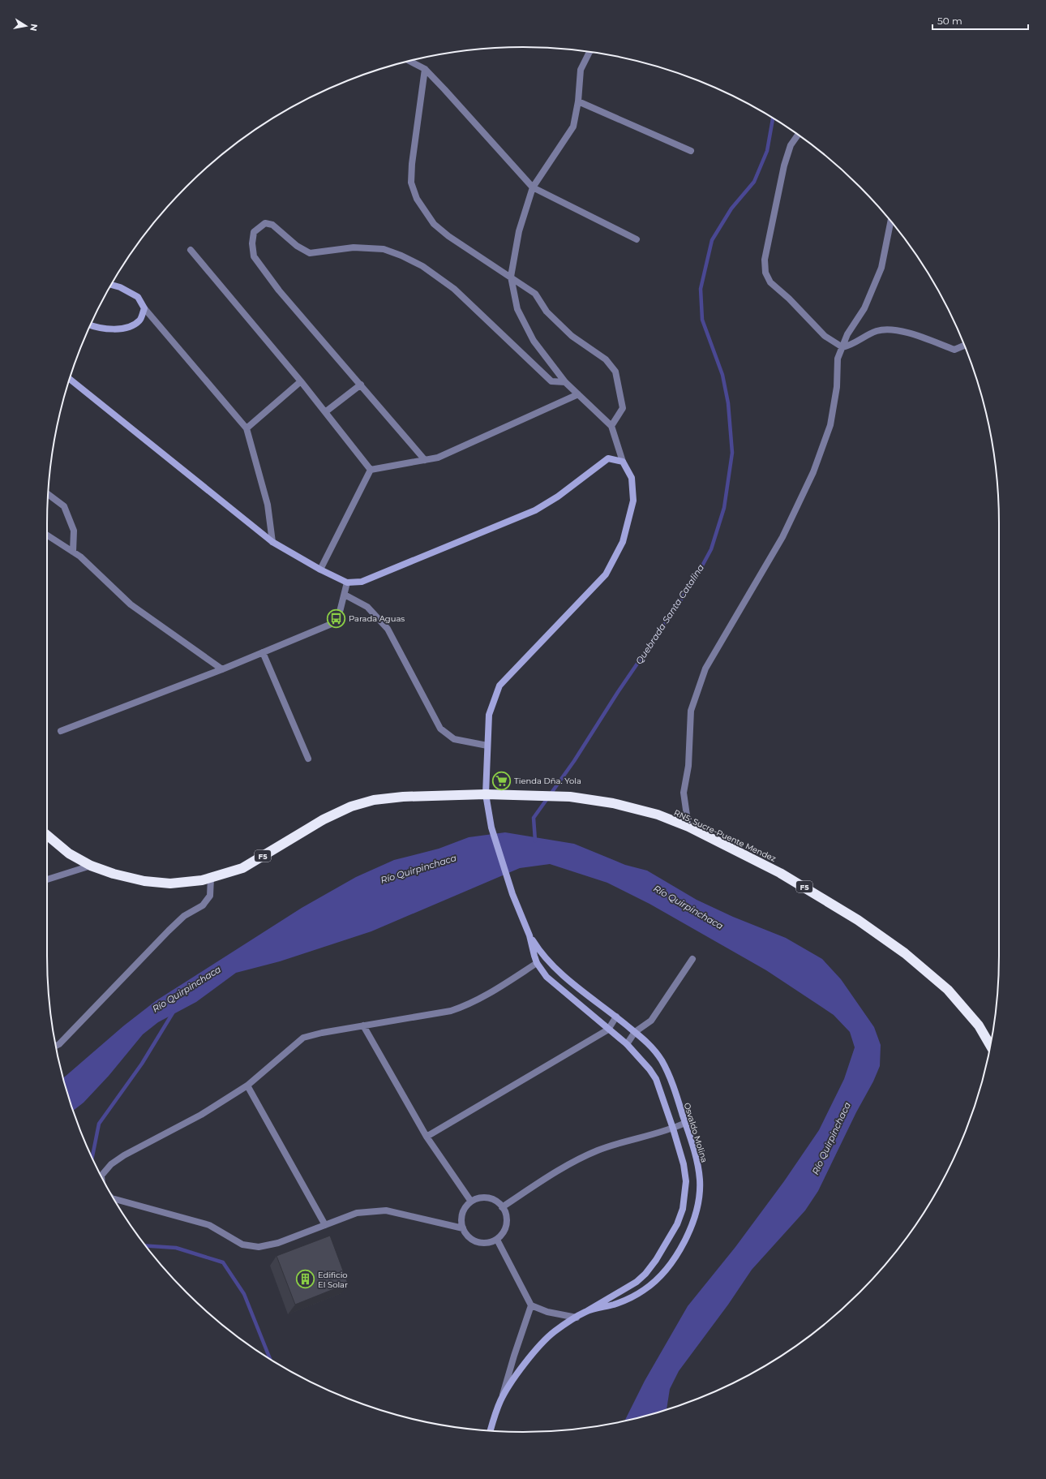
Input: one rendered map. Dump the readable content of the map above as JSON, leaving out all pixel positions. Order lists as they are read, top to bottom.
{
  "streets": {
    "highway": ["RN5: Sucre-Puente Mendez", "F5"],
    "main road": ["Osvaldo Molina"]
  },
  "water": ["Quebrada Santa Catalina", "Río Quirpinchaca"],
  "places": {
    "bus stop": ["Parada Aguas"],
    "supermarket": ["Tienda Dña. Yola"],
    "building": ["Edificio El Solar"]
  },
  "scale_bar": "50 m",
  "north": "right"
}
